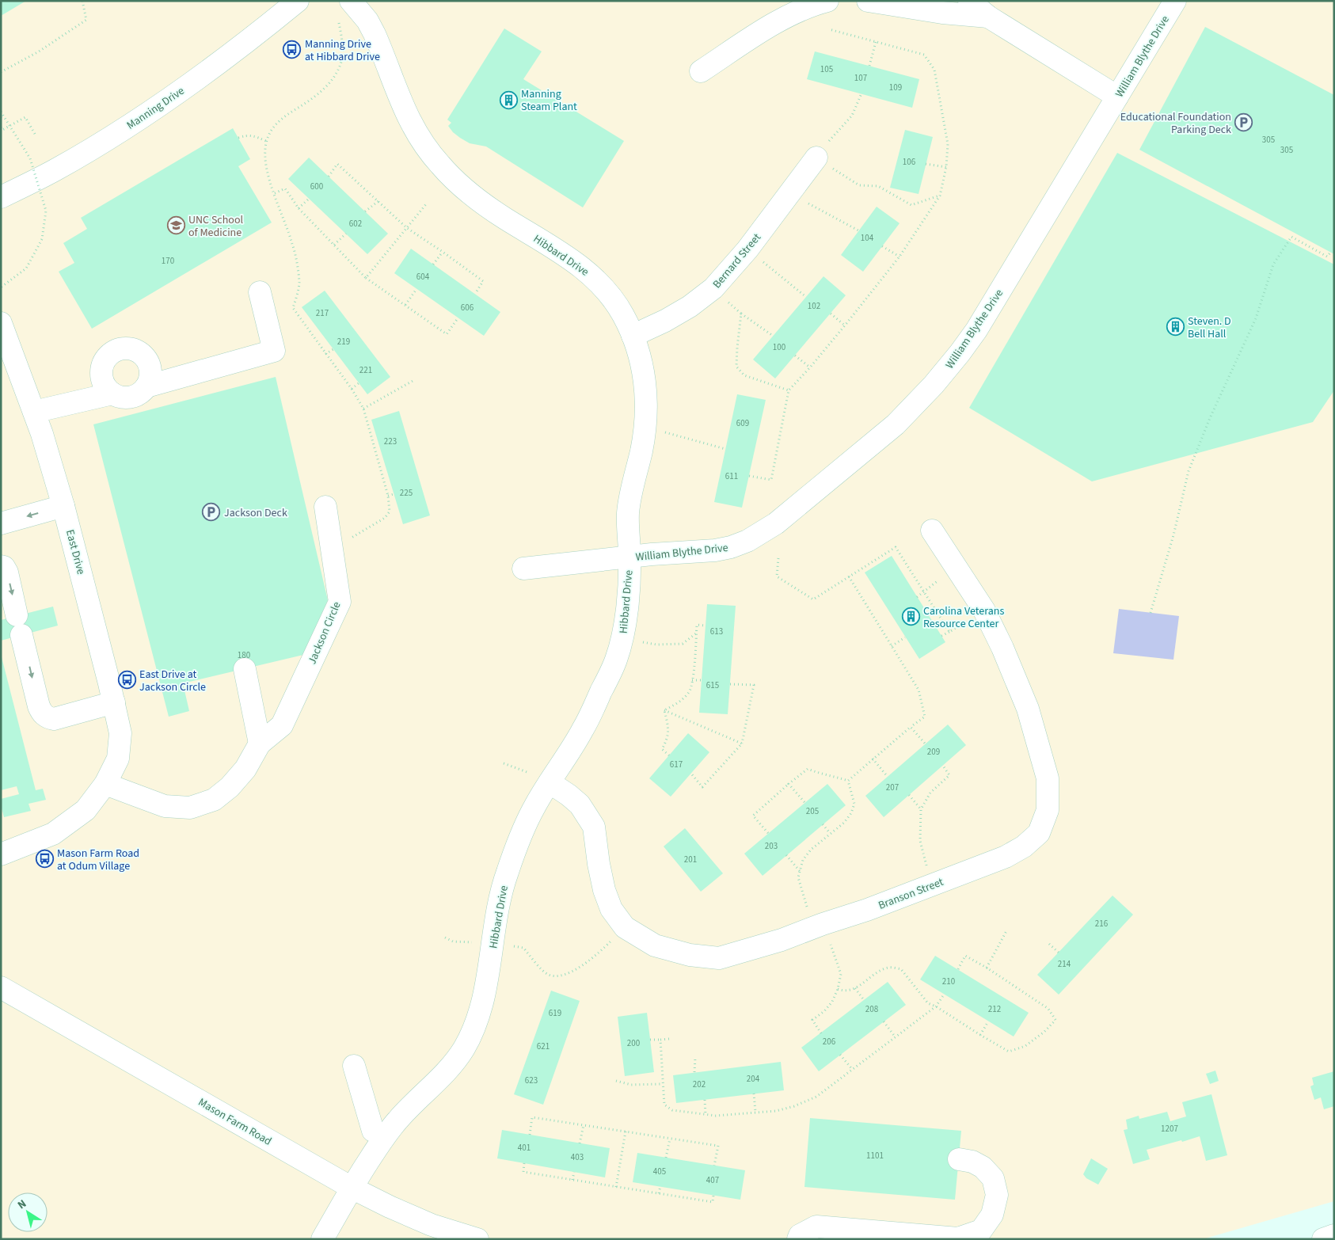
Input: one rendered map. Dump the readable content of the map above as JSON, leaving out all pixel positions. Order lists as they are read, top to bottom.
{
  "streets": {
    "street": [
      "William Blythe Drive",
      "Manning Drive",
      "Hibbard Drive",
      "Bernard Street",
      "East Drive",
      "Jackson Circle",
      "Branson Street",
      "Mason Farm Road"
    ]
  },
  "crossings": [
    ["William Blythe Drive", "Hibbard Drive"],
    ["Hibbard Drive", "Bernard Street"],
    ["Hibbard Drive", "Branson Street"],
    ["Hibbard Drive", "Mason Farm Road"],
    ["East Drive", "Jackson Circle"]
  ],
  "places": {
    "bus stop": ["Manning Drive at Hibbard Drive", "East Drive at Jackson Circle", "Mason Farm Road at Odum Village"],
    "building": ["Manning Steam Plant", "Steven. D Bell Hall", "Carolina Veterans Resource Center"],
    "parking": ["Educational Foundation Parking Deck", "Jackson Deck"],
    "school or university": ["UNC School of Medicine"]
  },
  "house_numbers": [
    "105",
    "107",
    "109",
    "305",
    "305",
    "106",
    "600",
    "602",
    "104",
    "170",
    "604",
    "102",
    "606",
    "217",
    "219",
    "100",
    "221",
    "609",
    "223",
    "611",
    "225",
    "613",
    "180",
    "615",
    "209",
    "617",
    "207",
    "205",
    "203",
    "201",
    "216",
    "214",
    "210",
    "208",
    "212",
    "619",
    "206",
    "200",
    "621",
    "204",
    "623",
    "202",
    "1207",
    "401",
    "1101",
    "403",
    "405",
    "407"
  ],
  "north": "top left"
}
